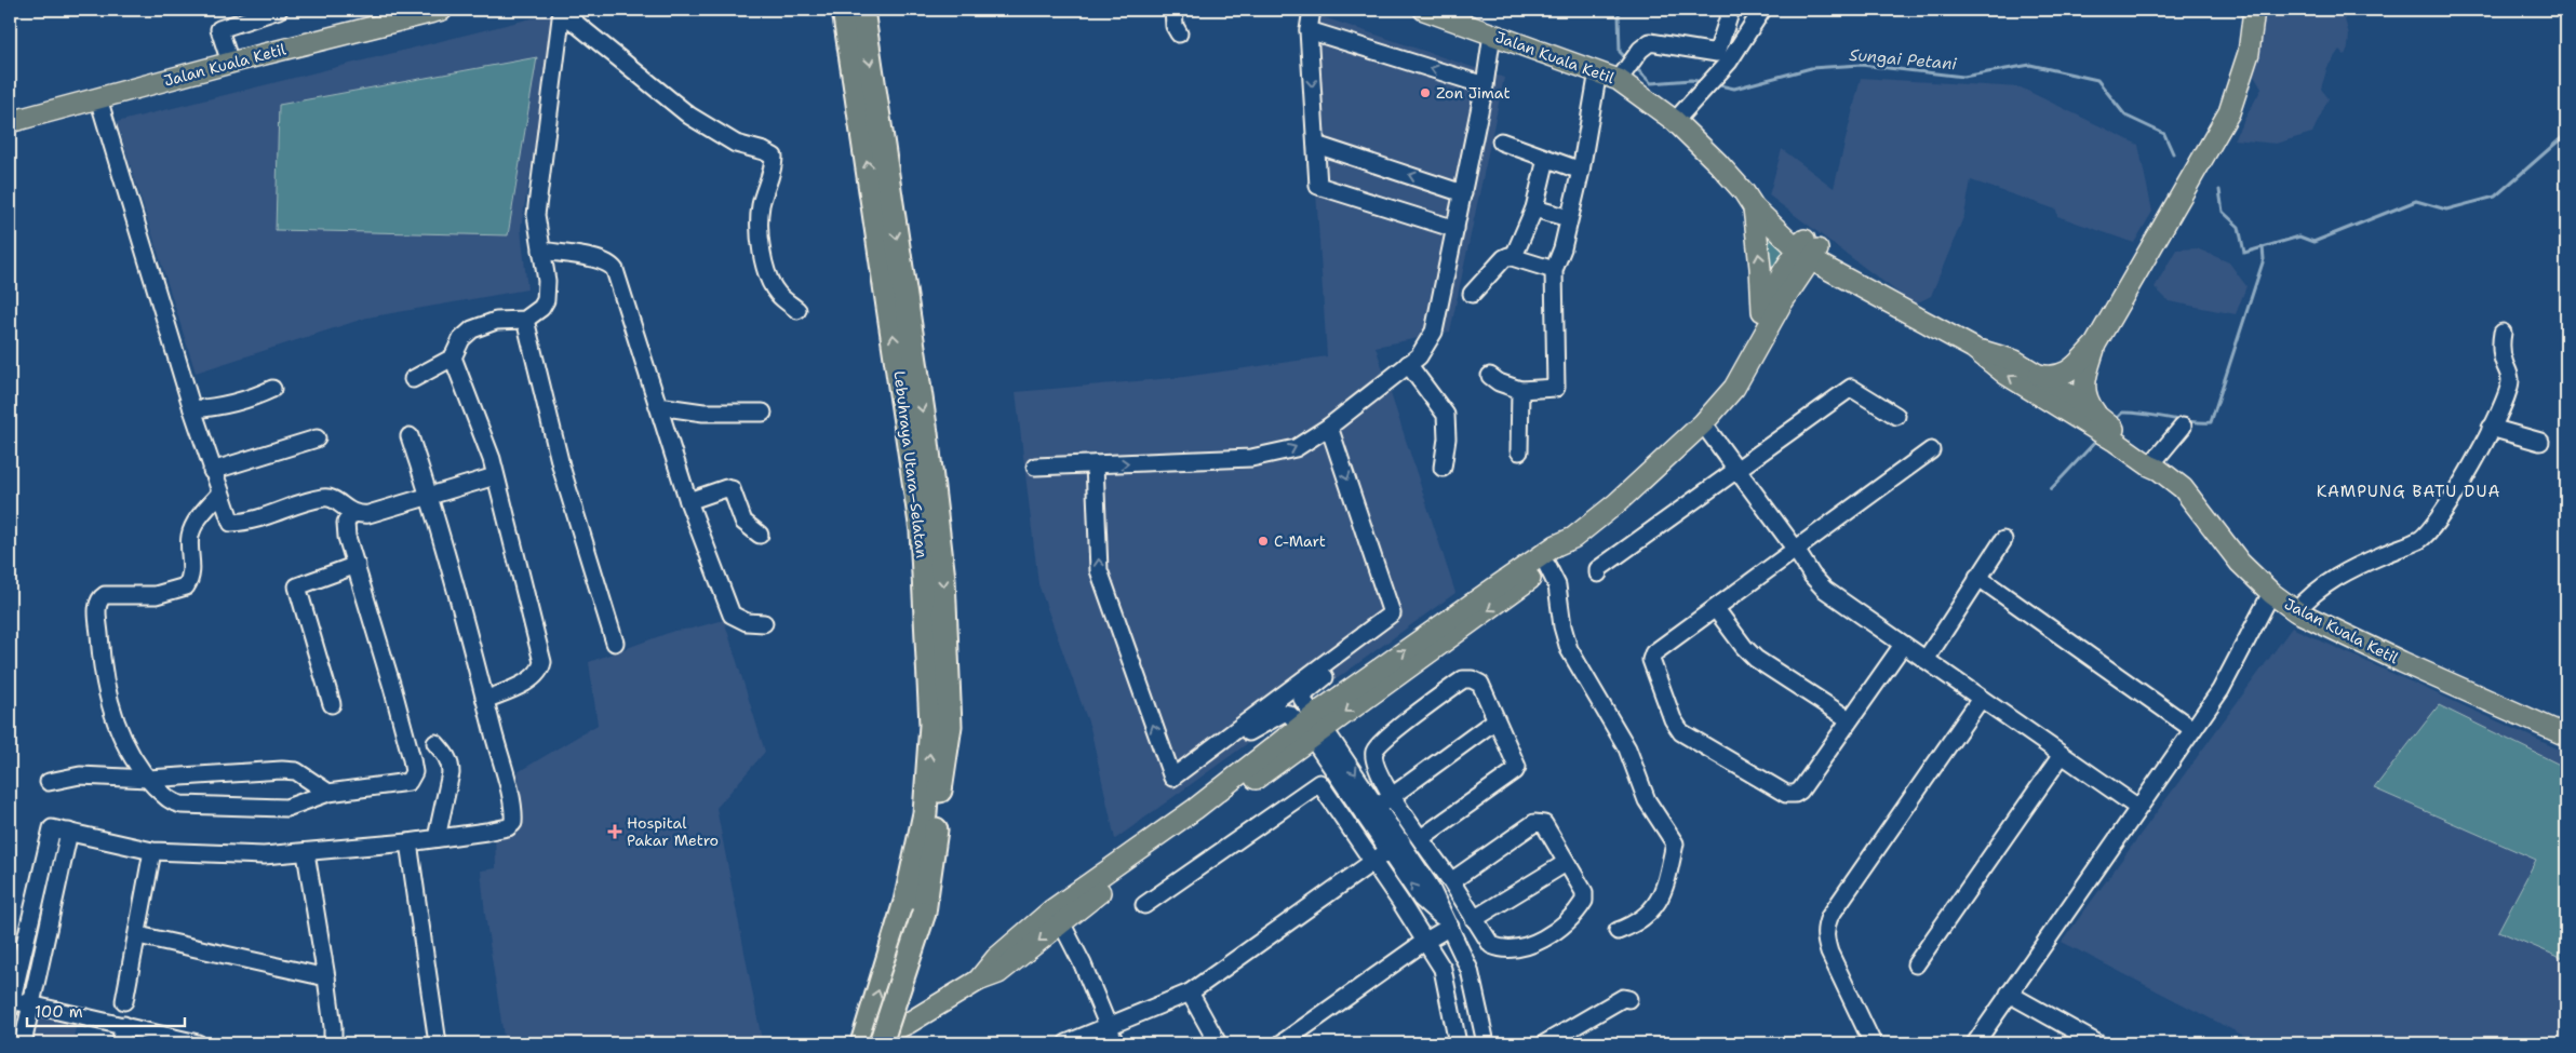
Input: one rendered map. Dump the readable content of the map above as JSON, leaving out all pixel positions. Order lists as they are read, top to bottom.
{
  "streets": {
    "highway": ["Lebuhraya Utara–Selatan"],
    "main road": ["Jalan Kuala Ketil"]
  },
  "districts": ["KAMPUNG BATU DUA"],
  "water": ["Sungai Petani"],
  "places": {
    "other": ["Zon Jimat", "C-Mart"],
    "health": ["Hospital Pakar Metro"]
  },
  "scale_bar": "100 m"
}
